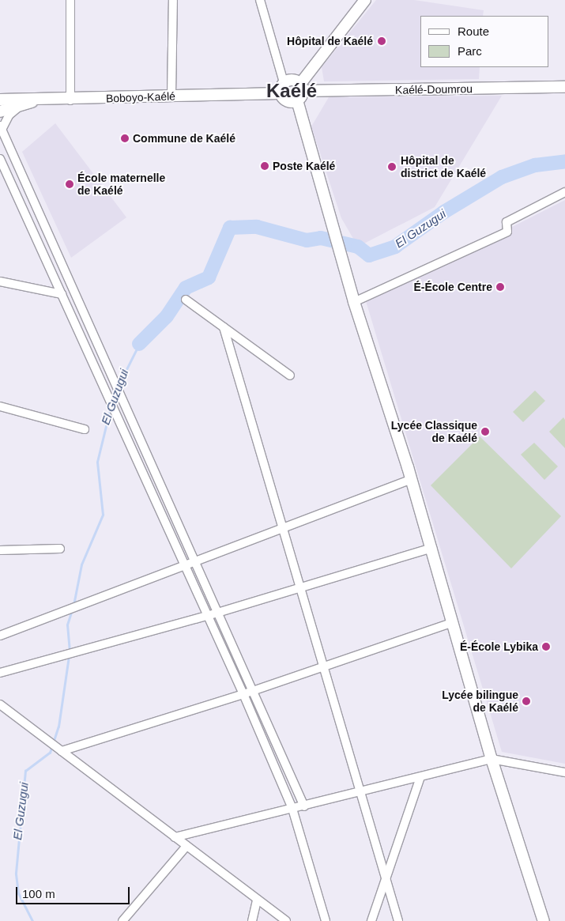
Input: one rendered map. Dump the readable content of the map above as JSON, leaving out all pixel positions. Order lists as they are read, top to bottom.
{
  "streets": {
    "main road": ["Kaélé-Doumrou", "Boboyo-Kaélé"]
  },
  "crossings": [
    ["Kaélé-Doumrou", "Boboyo-Kaélé"]
  ],
  "districts": ["Kaélé"],
  "water": ["El Guzugui"],
  "places": [
    "Hôpital de Kaélé",
    "Commune de Kaélé",
    "Poste Kaélé",
    "Hôpital de district de Kaélé",
    "École maternelle de Kaélé",
    "É-École Centre",
    "Lycée Classique de Kaélé",
    "É-École Lybika",
    "Lycée bilingue de Kaélé"
  ],
  "legend": ["Route", "Parc"],
  "scale_bar": "100 m"
}
